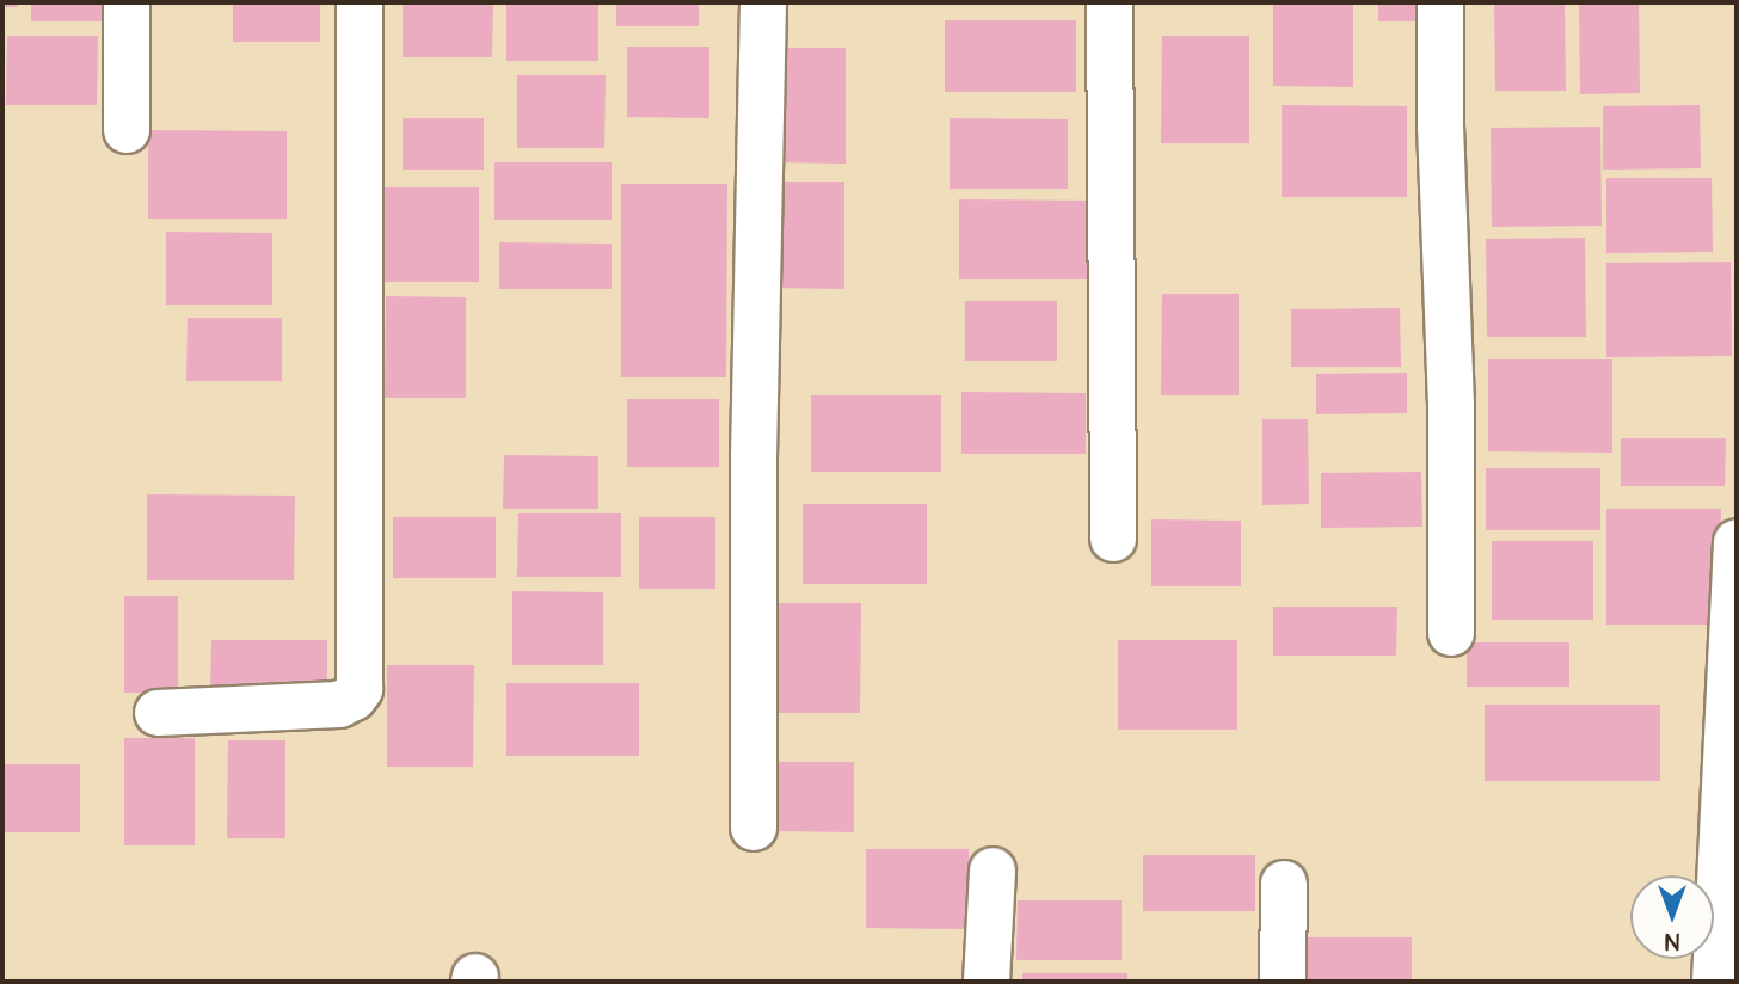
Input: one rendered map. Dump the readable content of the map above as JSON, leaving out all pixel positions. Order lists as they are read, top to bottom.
{
  "north": "bottom"
}
